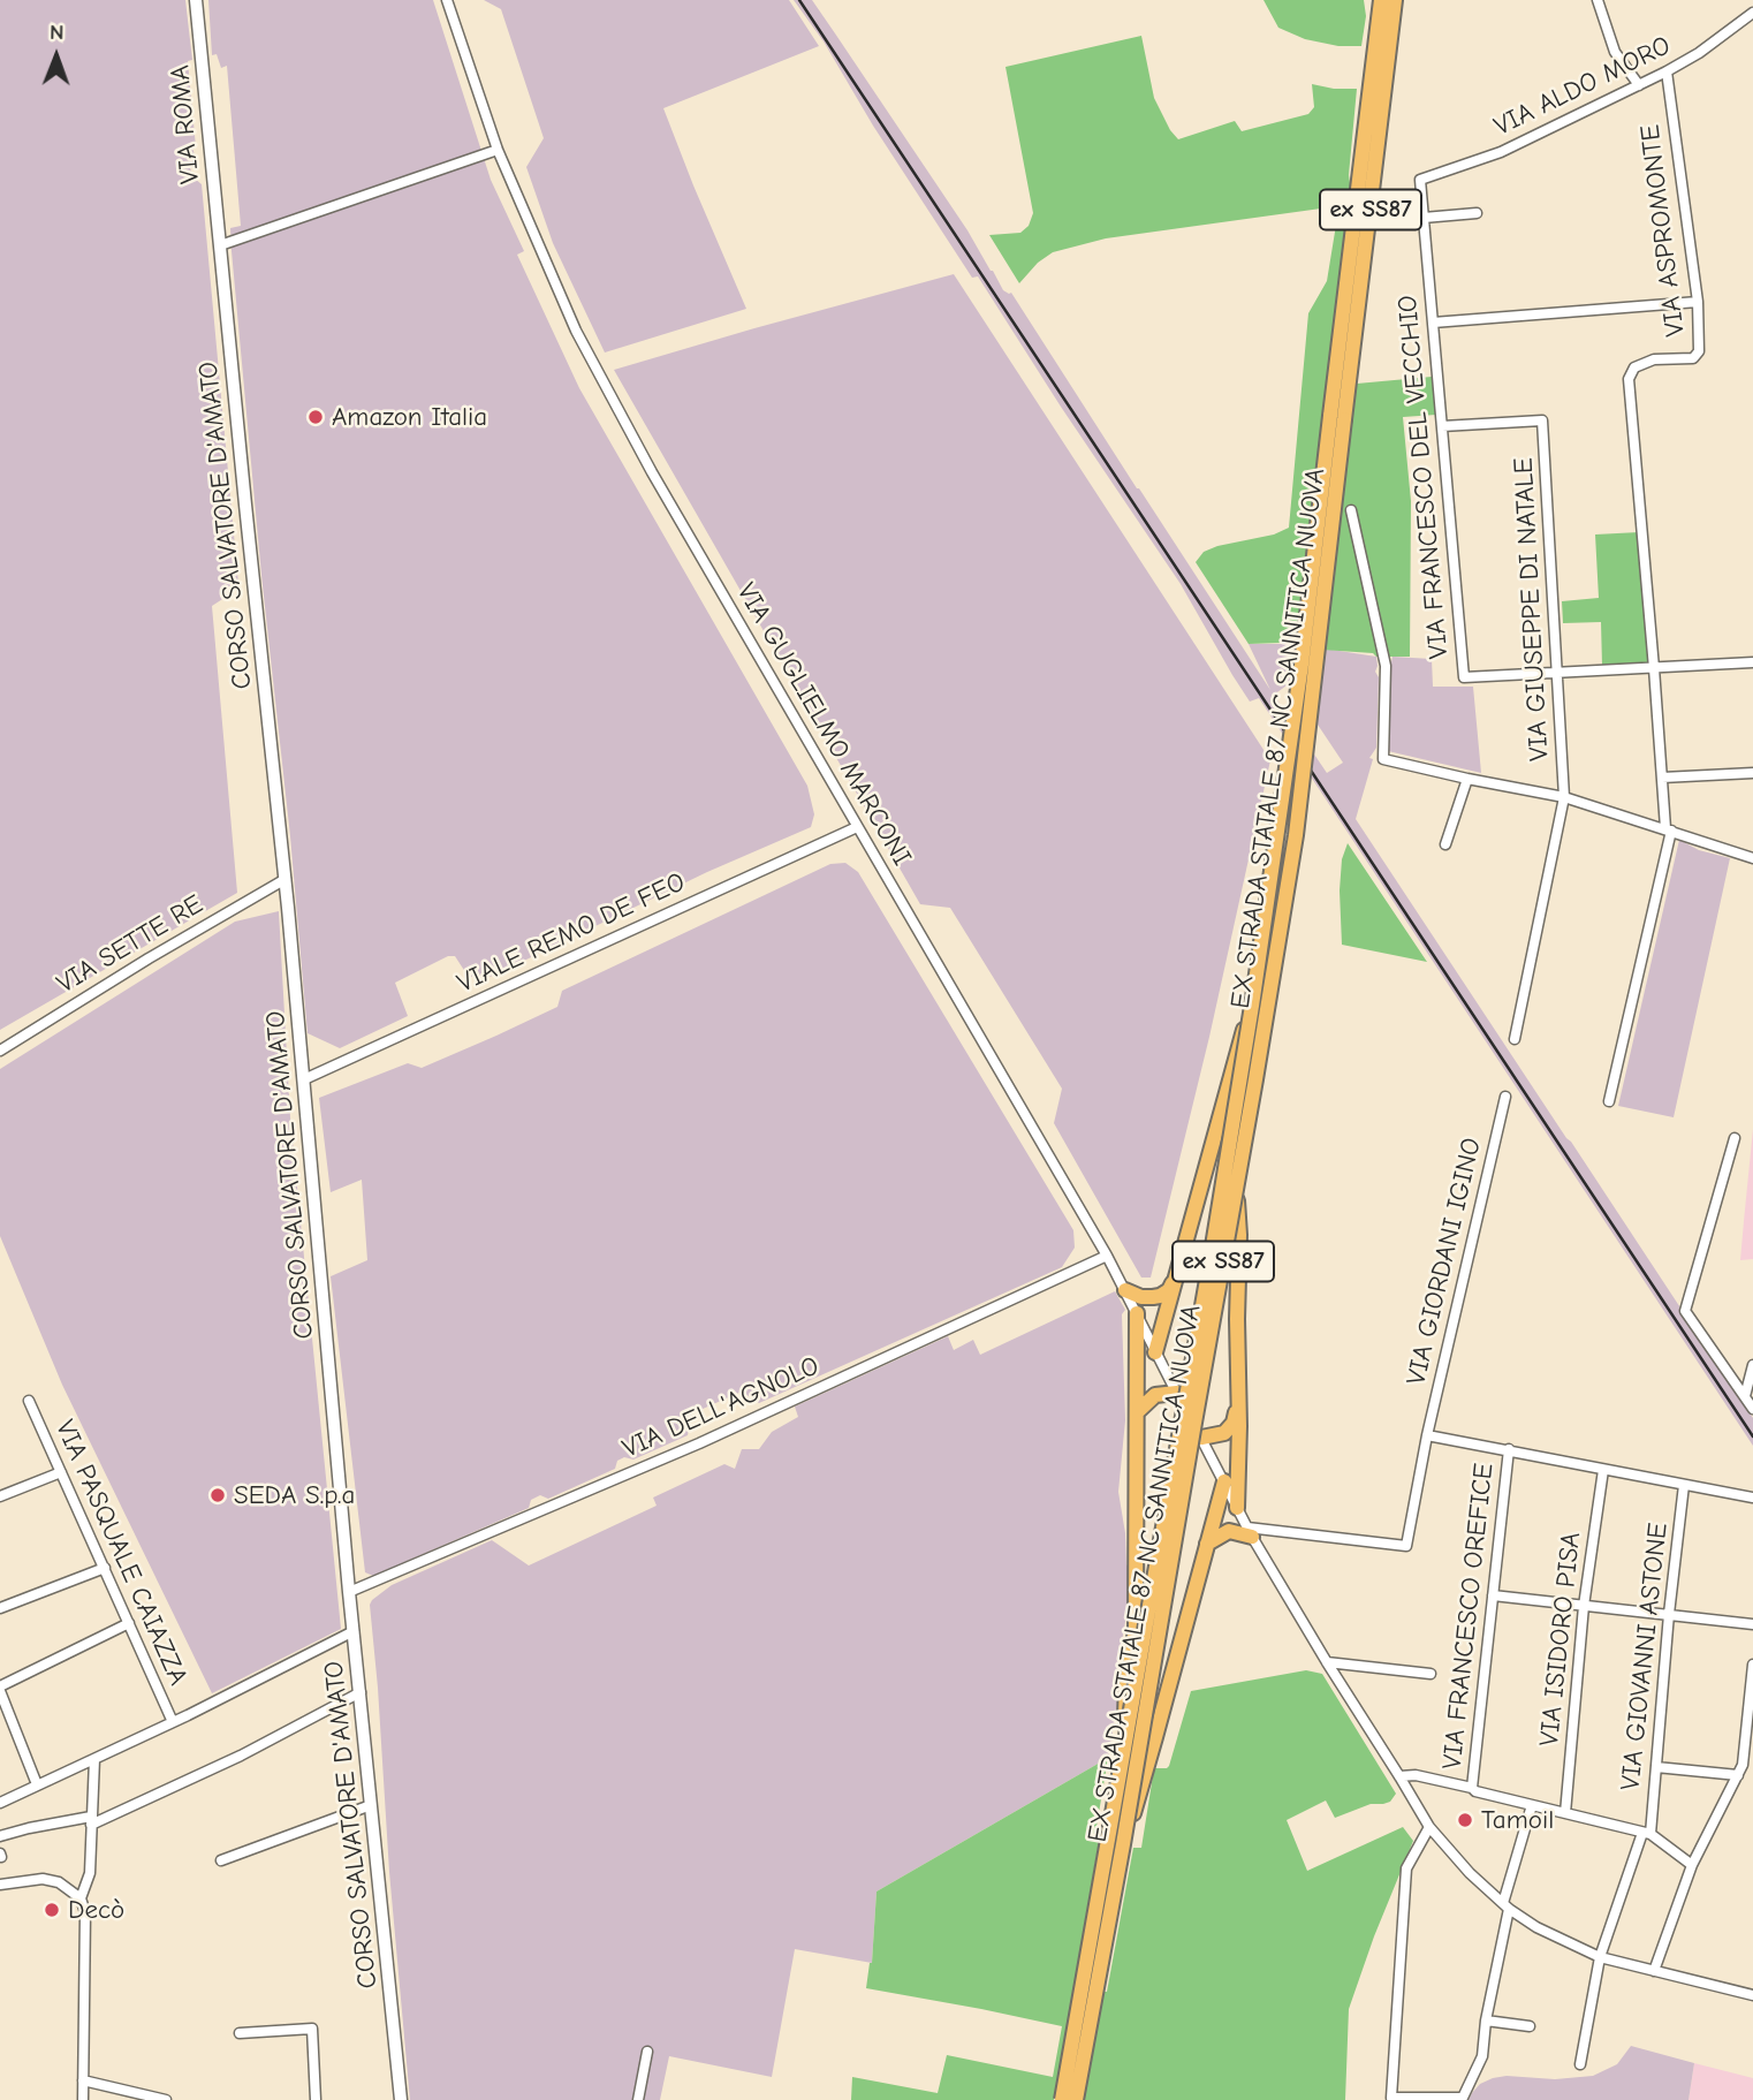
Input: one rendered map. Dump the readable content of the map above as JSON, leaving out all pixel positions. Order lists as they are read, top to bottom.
{
  "streets": {
    "highway": ["ex SS87", "EX STRADA STATALE 87 NC SANNITICA NUOVA"],
    "street": [
      "VIA ALDO MORO",
      "VIA ROMA",
      "VIA ASPROMONTE",
      "VIA FRANCESCO DEL VECCHIO",
      "CORSO SALVATORE D'AMATO",
      "VIA GIUSEPPE DI NATALE",
      "VIA GUGLIELMO MARCONI",
      "VIALE REMO DE FEO",
      "VIA SETTE RE",
      "VIA GIORDANI IGINO",
      "VIA DELL'AGNOLO",
      "VIA PASQUALE CAIAZZA",
      "VIA FRANCESCO OREFICE",
      "VIA ISIDORO PISA",
      "VIA GIOVANNI ASTONE"
    ]
  },
  "crossings": [
    ["VIA ALDO MORO", "VIA ASPROMONTE"],
    ["VIA ALDO MORO", "VIA FRANCESCO DEL VECCHIO"],
    ["VIA ROMA", "CORSO SALVATORE D'AMATO"],
    ["VIA ASPROMONTE", "VIA FRANCESCO DEL VECCHIO"],
    ["VIA FRANCESCO DEL VECCHIO", "VIA GIUSEPPE DI NATALE"],
    ["CORSO SALVATORE D'AMATO", "VIALE REMO DE FEO"],
    ["CORSO SALVATORE D'AMATO", "VIA SETTE RE"],
    ["CORSO SALVATORE D'AMATO", "VIA DELL'AGNOLO"],
    ["VIA GUGLIELMO MARCONI", "VIALE REMO DE FEO"],
    ["VIA GUGLIELMO MARCONI", "VIA GIORDANI IGINO"],
    ["VIA GUGLIELMO MARCONI", "VIA DELL'AGNOLO"],
    ["VIA GUGLIELMO MARCONI", "VIA FRANCESCO OREFICE"],
    ["VIA GUGLIELMO MARCONI", "VIA GIOVANNI ASTONE"],
    ["VIA FRANCESCO OREFICE", "VIA ISIDORO PISA"],
    ["VIA FRANCESCO OREFICE", "VIA GIOVANNI ASTONE"]
  ],
  "places": [
    "Amazon Italia",
    "SEDA S.p.a",
    "Tamoil",
    "Decò"
  ],
  "north": "top"
}
